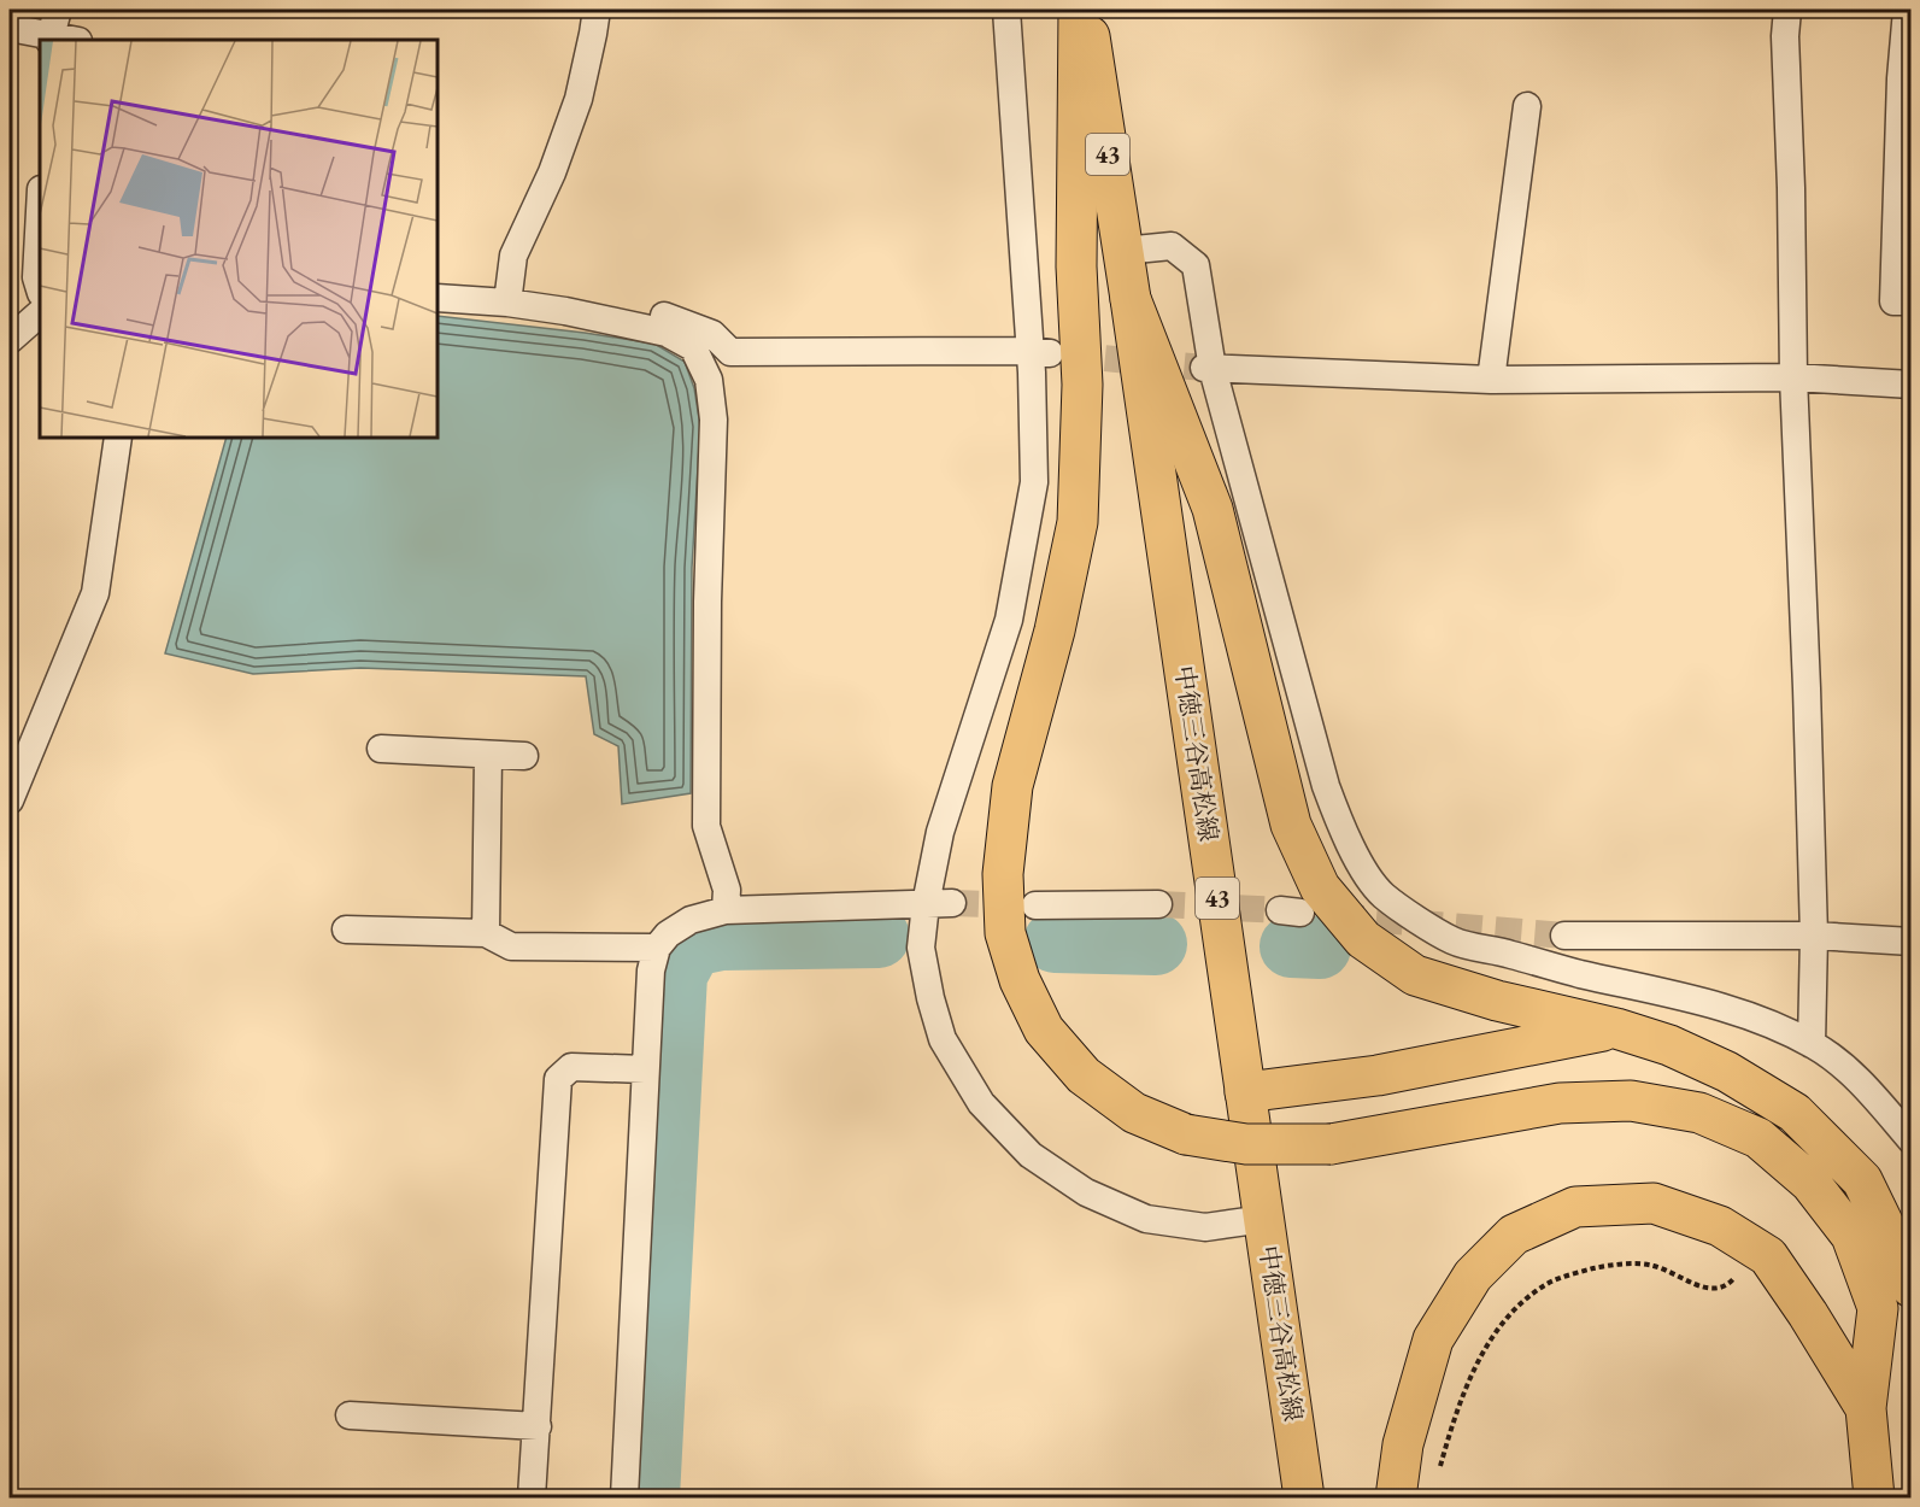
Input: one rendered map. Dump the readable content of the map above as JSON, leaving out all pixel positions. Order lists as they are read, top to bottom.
{
  "streets": {
    "main road": ["43", "中徳三谷高松線"]
  }
}
